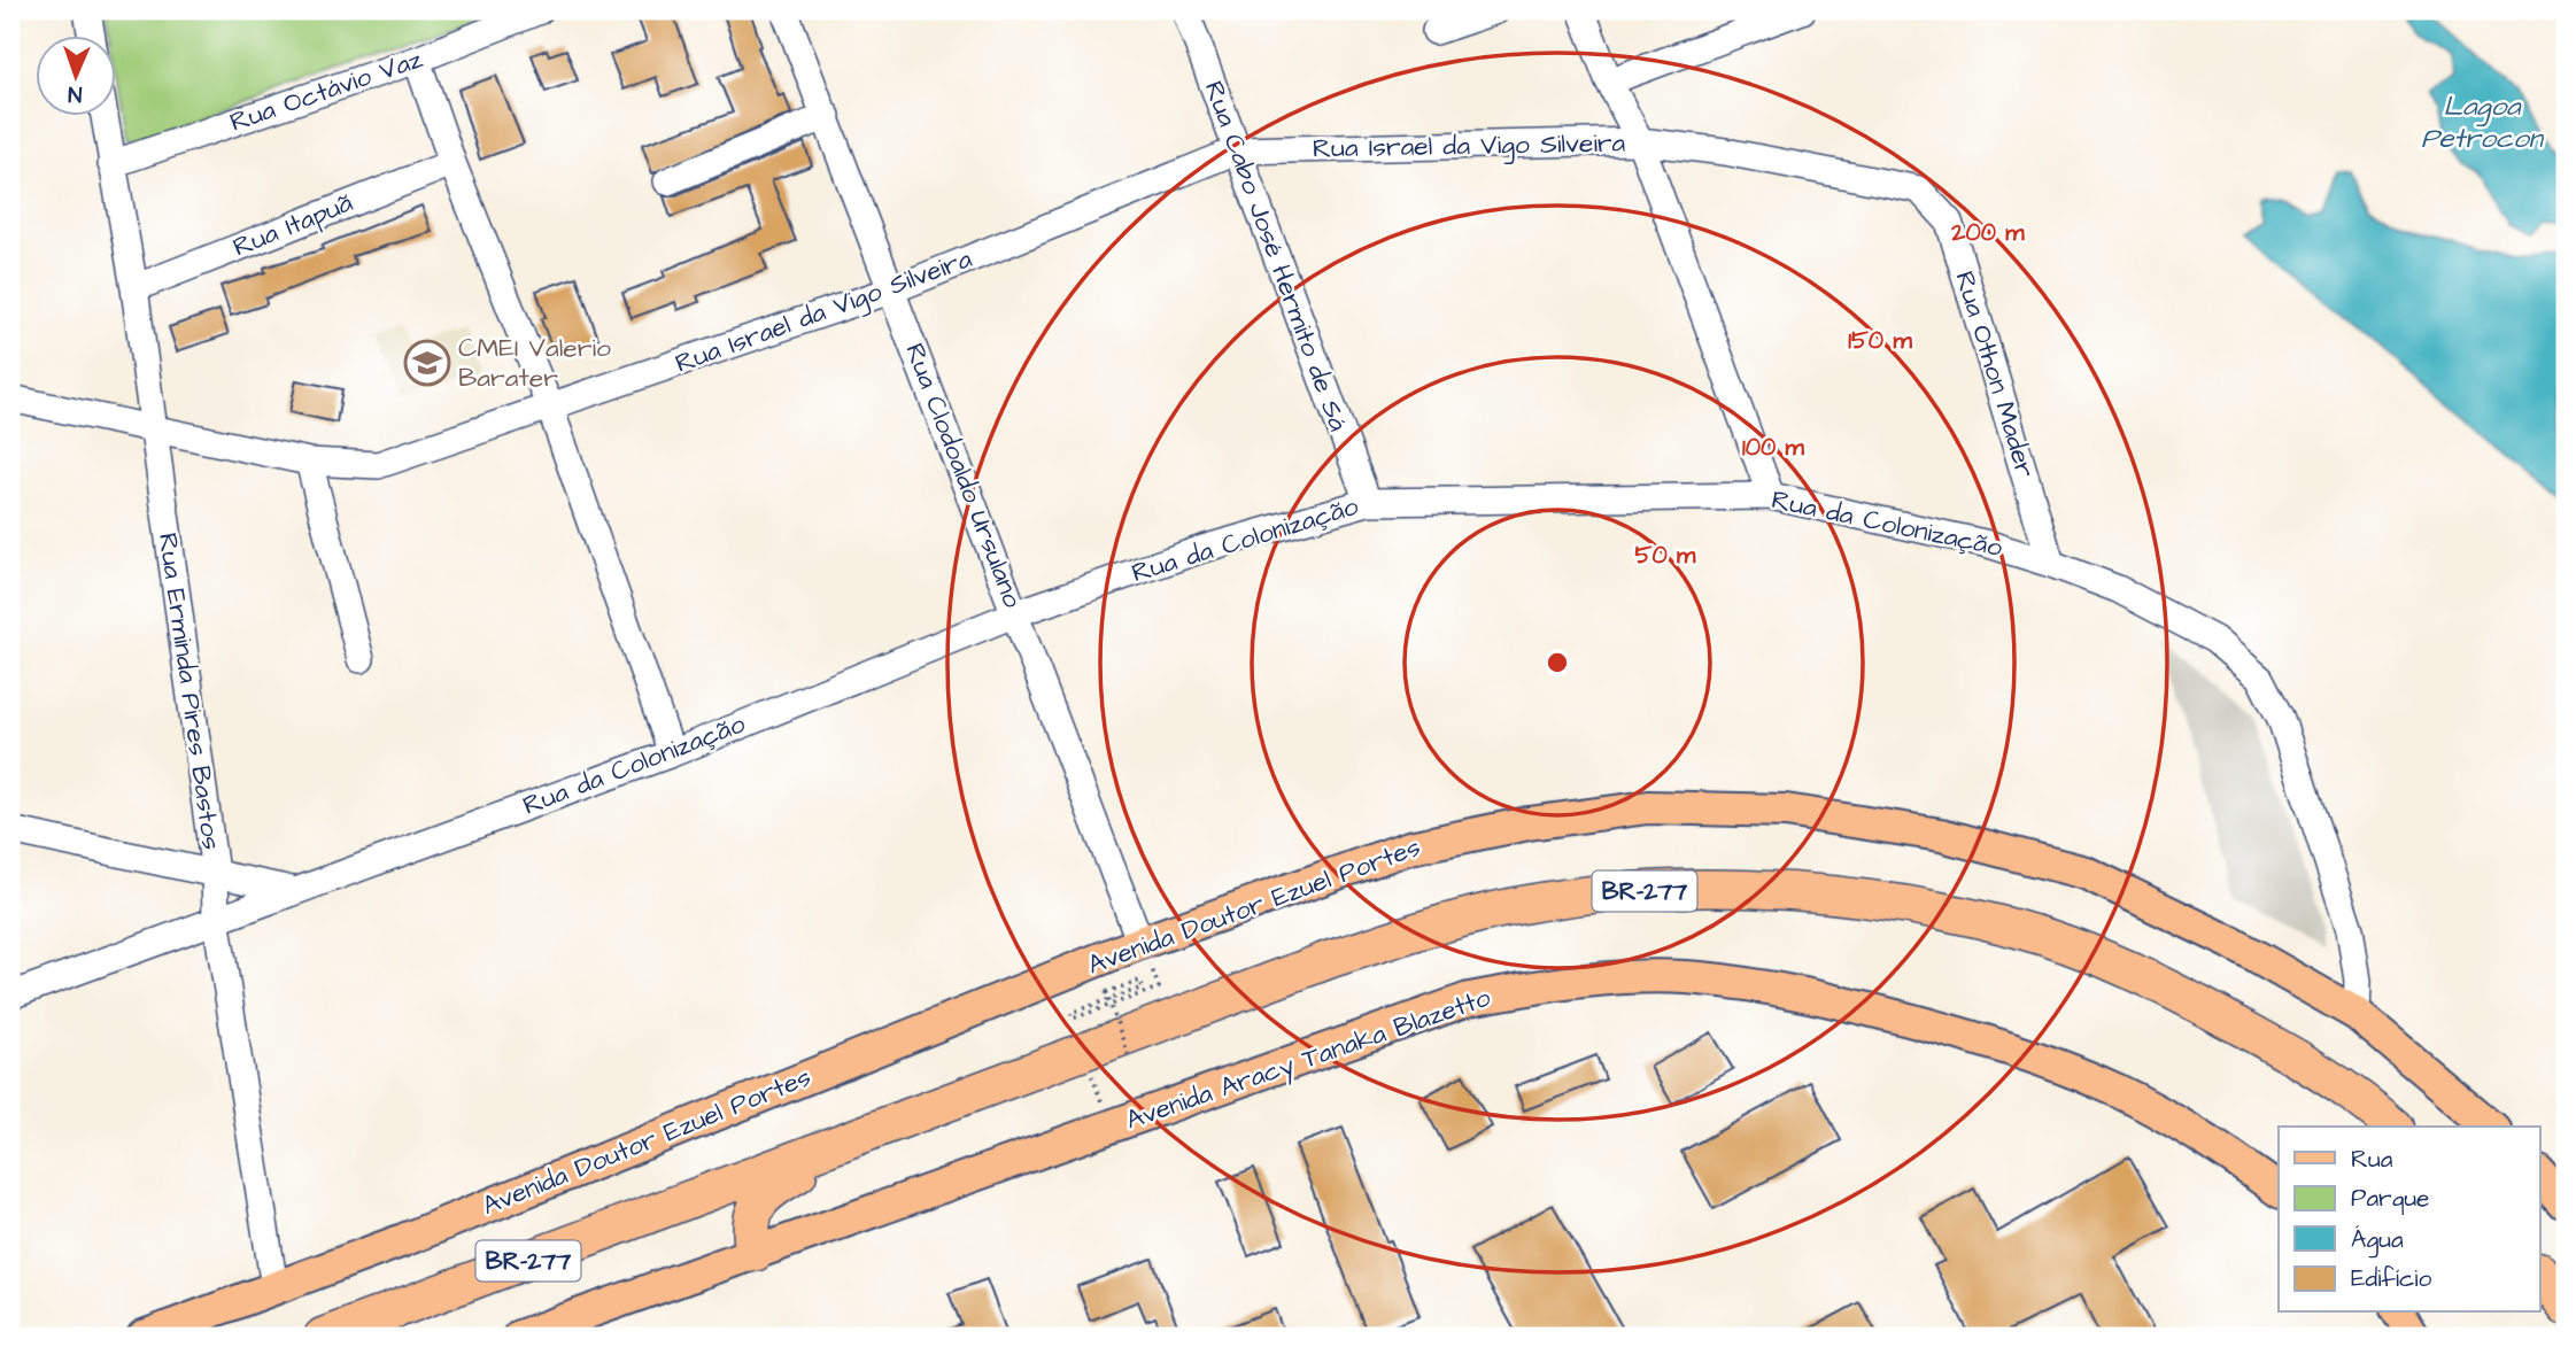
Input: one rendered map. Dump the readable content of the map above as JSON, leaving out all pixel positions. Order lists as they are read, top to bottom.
{
  "streets": {
    "highway": ["BR-277"],
    "main road": ["Avenida Doutor Ezuel Portes", "Avenida Aracy Tanaka Blazetto"],
    "street": [
      "Rua Octávio Vaz",
      "Rua Israel da Vigo Silveira",
      "Rua Itapuã",
      "Rua Cabo José Hermito de Sá",
      "Rua Othon Mader",
      "Rua Clodoaldo Ursulano",
      "Rua da Colonização",
      "Rua Erminda Pires Bastos"
    ]
  },
  "crossings": [
    ["Rua Octávio Vaz", "Rua Erminda Pires Bastos"],
    ["Rua Israel da Vigo Silveira", "Rua Cabo José Hermito de Sá"],
    ["Rua Israel da Vigo Silveira", "Rua Othon Mader"],
    ["Rua Israel da Vigo Silveira", "Rua Clodoaldo Ursulano"],
    ["Rua Israel da Vigo Silveira", "Rua Erminda Pires Bastos"],
    ["Rua Itapuã", "Rua Erminda Pires Bastos"],
    ["Rua Cabo José Hermito de Sá", "Rua da Colonização"],
    ["Rua Othon Mader", "Rua da Colonização"],
    ["Rua Clodoaldo Ursulano", "Rua da Colonização"],
    ["Rua Clodoaldo Ursulano", "Avenida Doutor Ezuel Portes"],
    ["Rua da Colonização", "Rua Erminda Pires Bastos"],
    ["Rua da Colonização", "Avenida Doutor Ezuel Portes"],
    ["Rua Erminda Pires Bastos", "Avenida Doutor Ezuel Portes"]
  ],
  "water": ["Lagoa Petrocon"],
  "places": {
    "school or university": ["CMEI Valerio Barater"]
  },
  "legend": [
    "Rua",
    "Parque",
    "Água",
    "Edifício"
  ],
  "north": "bottom",
  "rings": [
    "200 m",
    "150 m",
    "100 m",
    "50 m"
  ]
}
